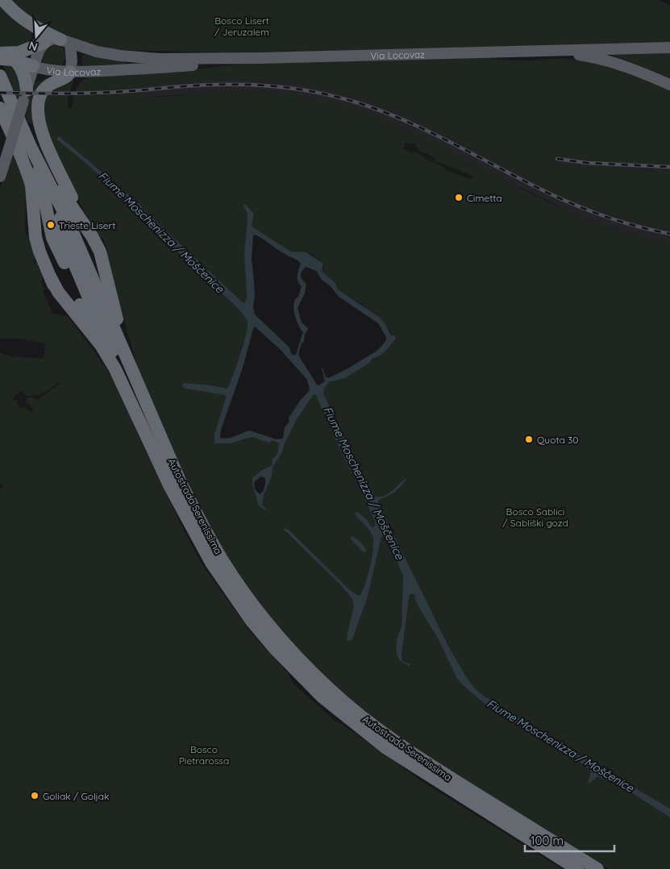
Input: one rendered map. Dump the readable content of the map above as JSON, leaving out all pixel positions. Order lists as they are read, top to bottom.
{
  "streets": {
    "highway": ["Autostrada Serenissima"],
    "main road": ["Via Locovaz"]
  },
  "water": ["Fiume Moschenizza / Moščenice"],
  "parks": ["Bosco Lisert / Jeruzalem", "Bosco Sablici / Sabliški gozd", "Bosco Pietrarossa"],
  "places": [
    "Cimetta",
    "Trieste Lisert",
    "Quota 30",
    "Goliak / Goljak"
  ],
  "scale_bar": "100 m",
  "north": "bottom"
}
